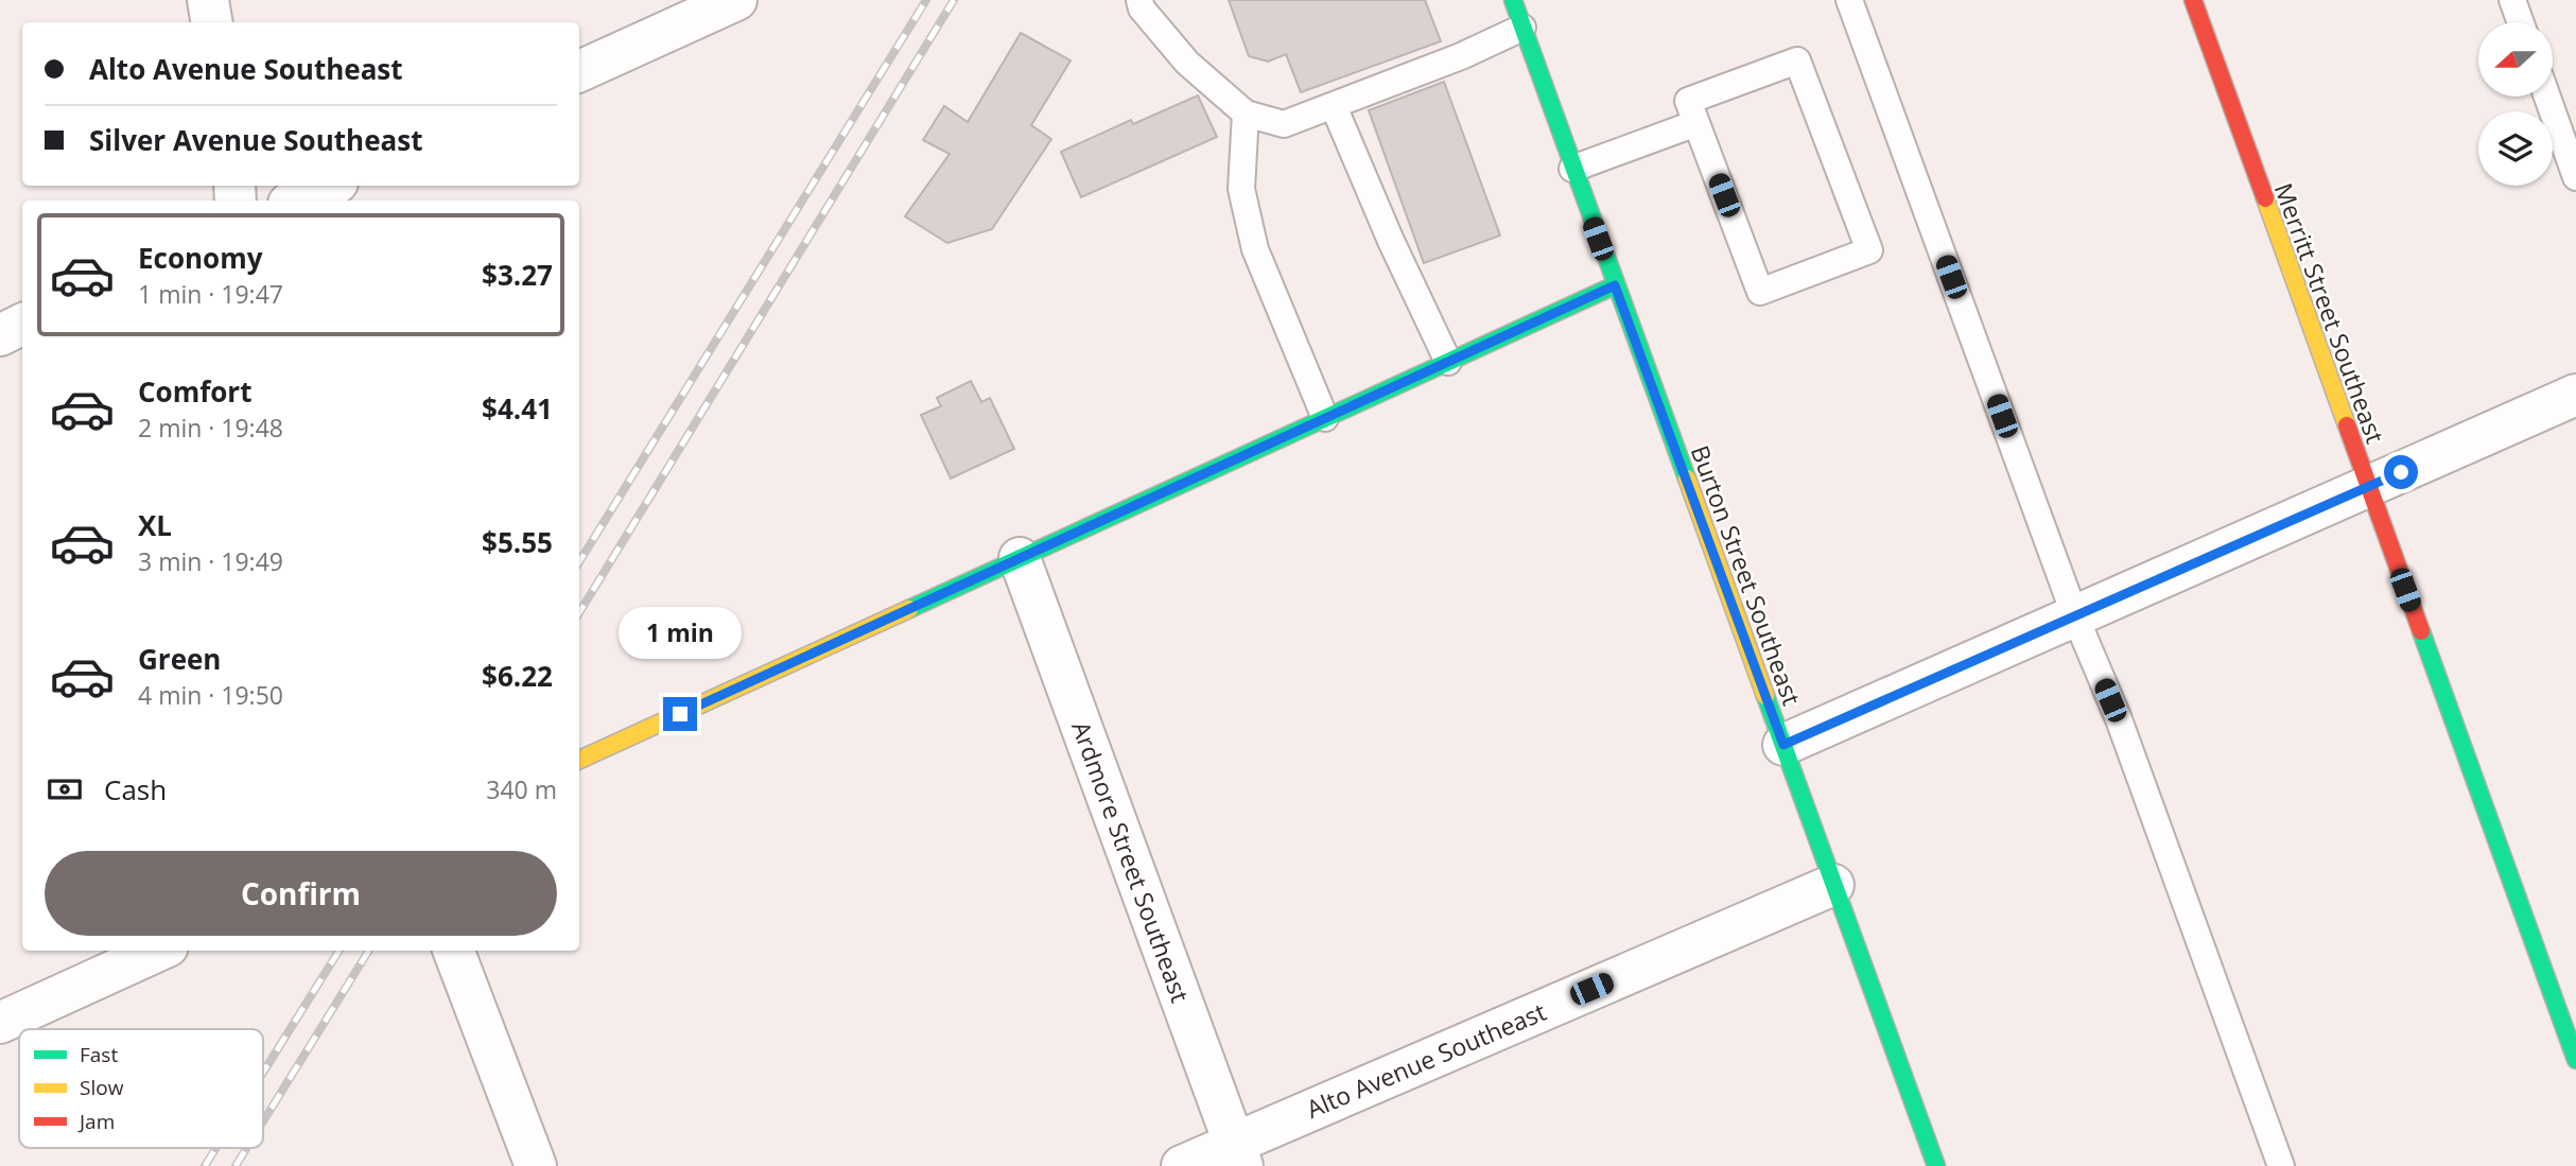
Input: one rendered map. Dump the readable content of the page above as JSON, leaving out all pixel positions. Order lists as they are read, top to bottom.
{
  "streets": {
    "street": [
      "Merritt Street Southeast",
      "Burton Street Southeast",
      "Ardmore Street Southeast",
      "Alto Avenue Southeast"
    ]
  },
  "crossings": [
    ["Burton Street Southeast", "Alto Avenue Southeast"],
    ["Ardmore Street Southeast", "Alto Avenue Southeast"]
  ],
  "legend": ["Fast", "Slow", "Jam"],
  "north": "left",
  "page": {
    "banner": ["Alto Avenue Southeast", "Silver Avenue Southeast"],
    "list": [
      {
        "name": "Economy",
        "note": "1 min · 19:47",
        "value": "$3.27"
      },
      {
        "name": "Comfort",
        "note": "2 min · 19:48",
        "value": "$4.41"
      },
      {
        "name": "XL",
        "note": "3 min · 19:49",
        "value": "$5.55"
      },
      {
        "name": "Green",
        "note": "4 min · 19:50",
        "value": "$6.22"
      }
    ],
    "bubble": "1 min",
    "pay": ["Cash", "340 m"],
    "buttons": "Confirm"
  }
}
